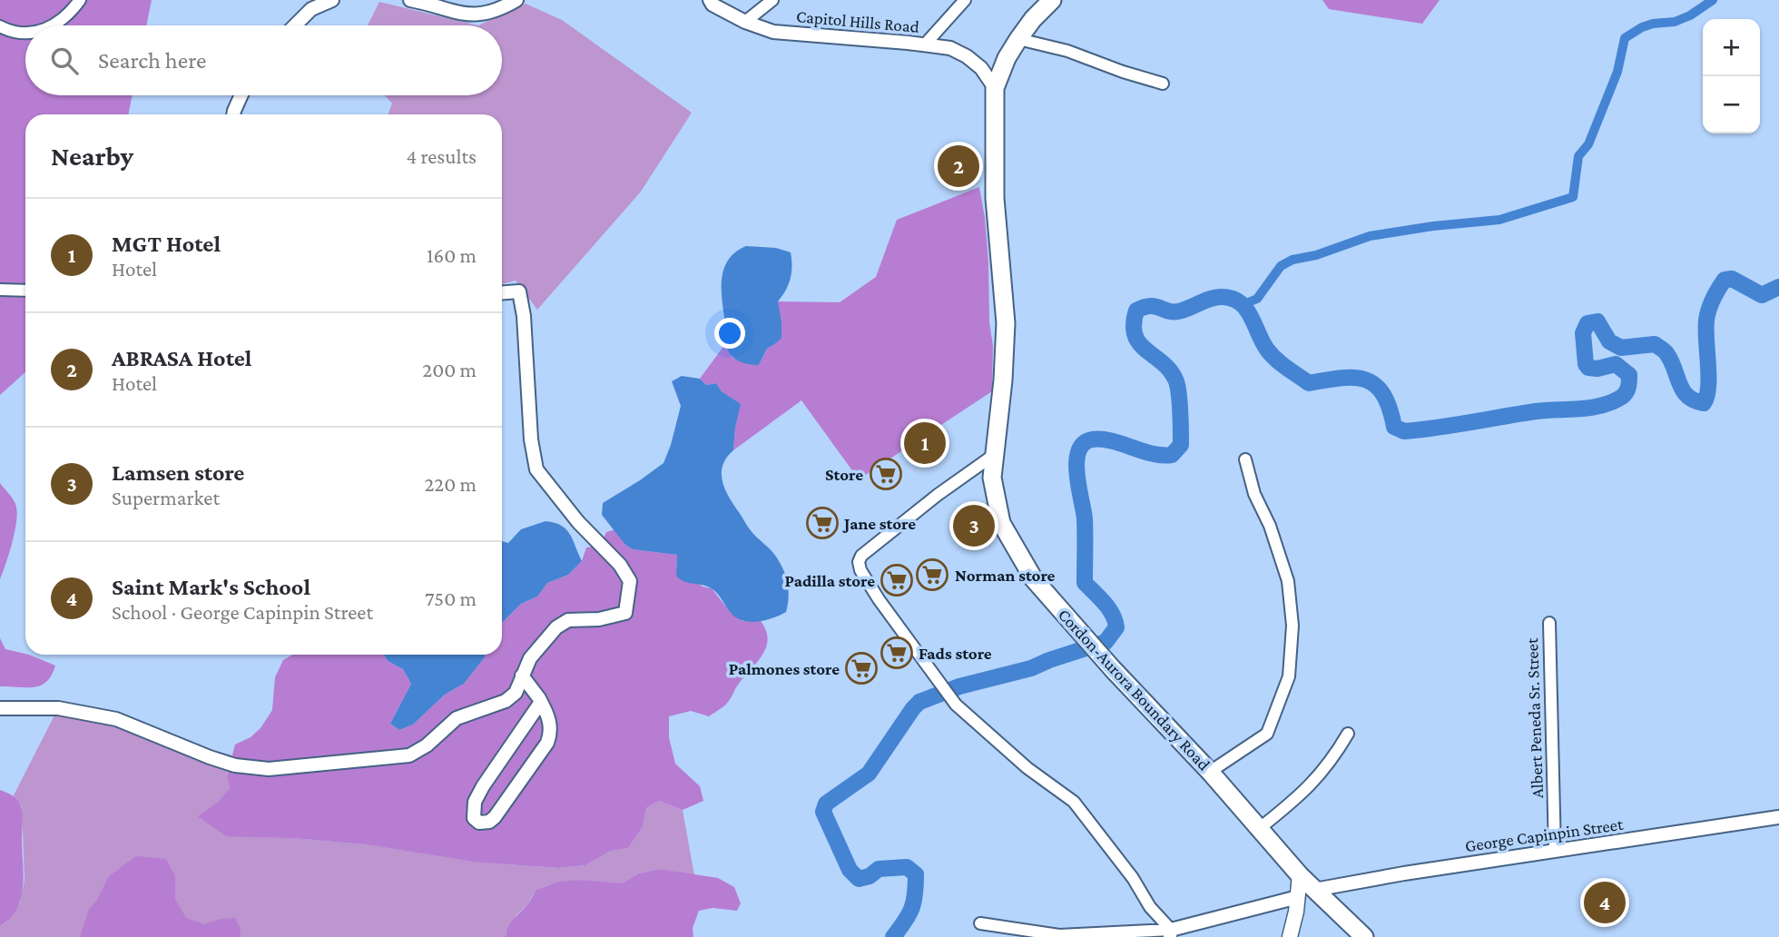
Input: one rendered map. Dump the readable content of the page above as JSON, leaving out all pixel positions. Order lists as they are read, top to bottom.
{
  "streets": {
    "main road": ["Cordon-Aurora Boundary Road"],
    "street": ["Capitol Hills Road", "Albert Peneda Sr. Street", "George Capinpin Street"]
  },
  "crossings": [
    ["Capitol Hills Road", "Cordon-Aurora Boundary Road"],
    ["Cordon-Aurora Boundary Road", "George Capinpin Street"],
    ["Albert Peneda Sr. Street", "George Capinpin Street"]
  ],
  "places": {
    "supermarket": [
      "Store",
      "Jane store",
      "Norman store",
      "Padilla store",
      "Fads store",
      "Palmones store"
    ]
  },
  "page": {
    "map_buttons": ["+", "−"],
    "search": "Search here",
    "heading": ["Nearby", "4 results"],
    "pins": [
      "2",
      "1",
      "3",
      "4"
    ],
    "list": [
      {
        "mark": "1",
        "name": "MGT Hotel",
        "note": "Hotel",
        "value": "160 m"
      },
      {
        "mark": "2",
        "name": "ABRASA Hotel",
        "note": "Hotel",
        "value": "200 m"
      },
      {
        "mark": "3",
        "name": "Lamsen store",
        "note": "Supermarket",
        "value": "220 m"
      },
      {
        "mark": "4",
        "name": "Saint Mark's School",
        "note": "School · George Capinpin Street",
        "value": "750 m"
      }
    ]
  }
}
